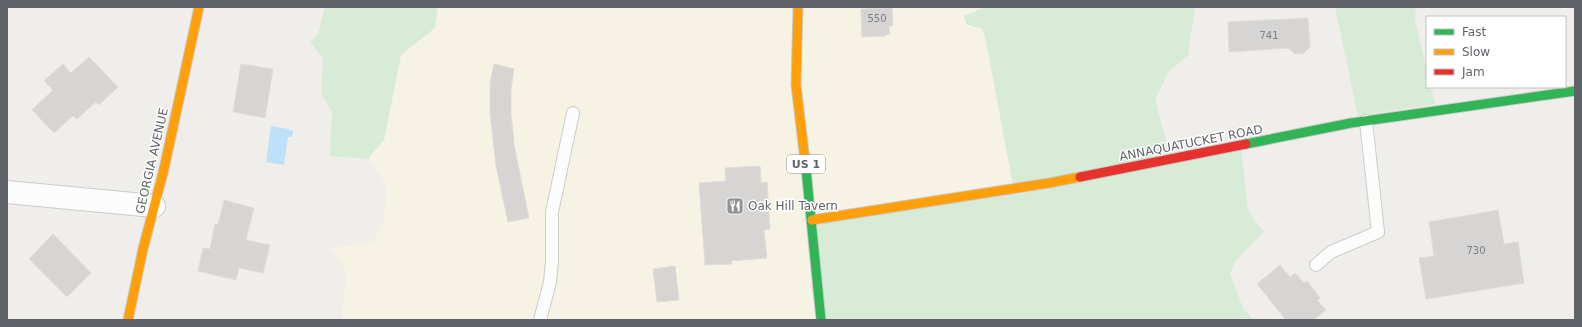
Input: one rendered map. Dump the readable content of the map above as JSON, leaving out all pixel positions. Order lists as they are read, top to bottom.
{
  "streets": {
    "street": ["ANNAQUATUCKET ROAD", "GEORGIA AVENUE", "US 1"]
  },
  "crossings": [
    ["ANNAQUATUCKET ROAD", "US 1"]
  ],
  "places": {
    "restaurant": ["Oak Hill Tavern"]
  },
  "house_numbers": ["550", "741", "730"],
  "legend": ["Fast", "Slow", "Jam"]
}
